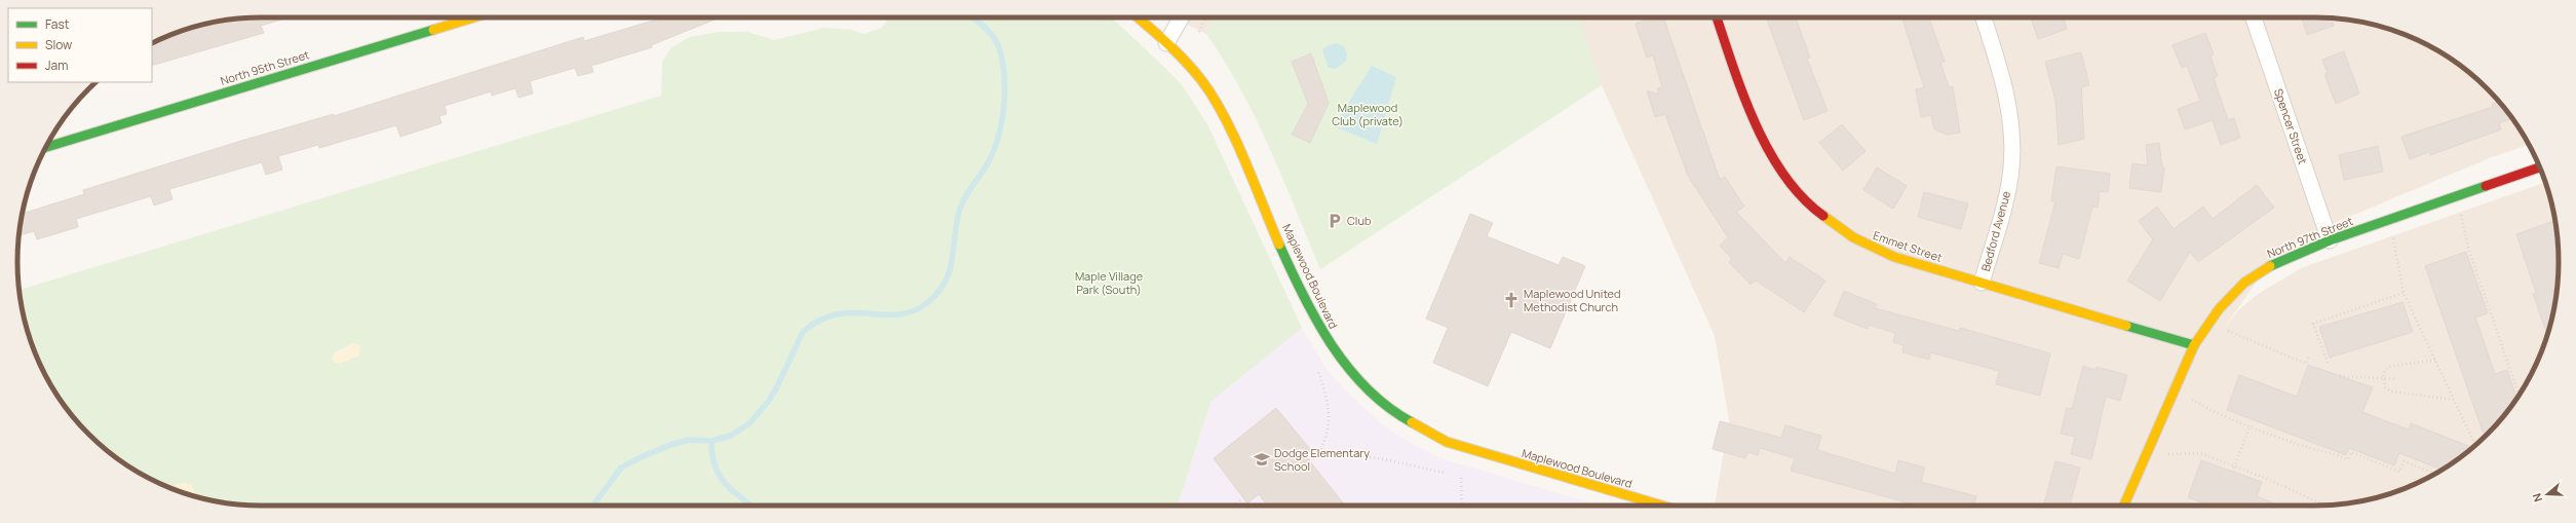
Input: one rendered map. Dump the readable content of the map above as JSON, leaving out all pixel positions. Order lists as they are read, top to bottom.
{
  "streets": {
    "street": [
      "North 95th Street",
      "Spencer Street",
      "Bedford Avenue",
      "North 97th Street",
      "Emmet Street",
      "Maplewood Boulevard"
    ]
  },
  "crossings": [
    ["Spencer Street", "North 97th Street"],
    ["Bedford Avenue", "Emmet Street"],
    ["North 97th Street", "Emmet Street"]
  ],
  "parks": ["Maplewood Club (private)", "Maple Village Park (South)"],
  "places": {
    "parking": ["Club"],
    "church": ["Maplewood United Methodist Church"],
    "school or university": ["Dodge Elementary School"]
  },
  "legend": ["Fast", "Slow", "Jam"],
  "north": "left"
}
